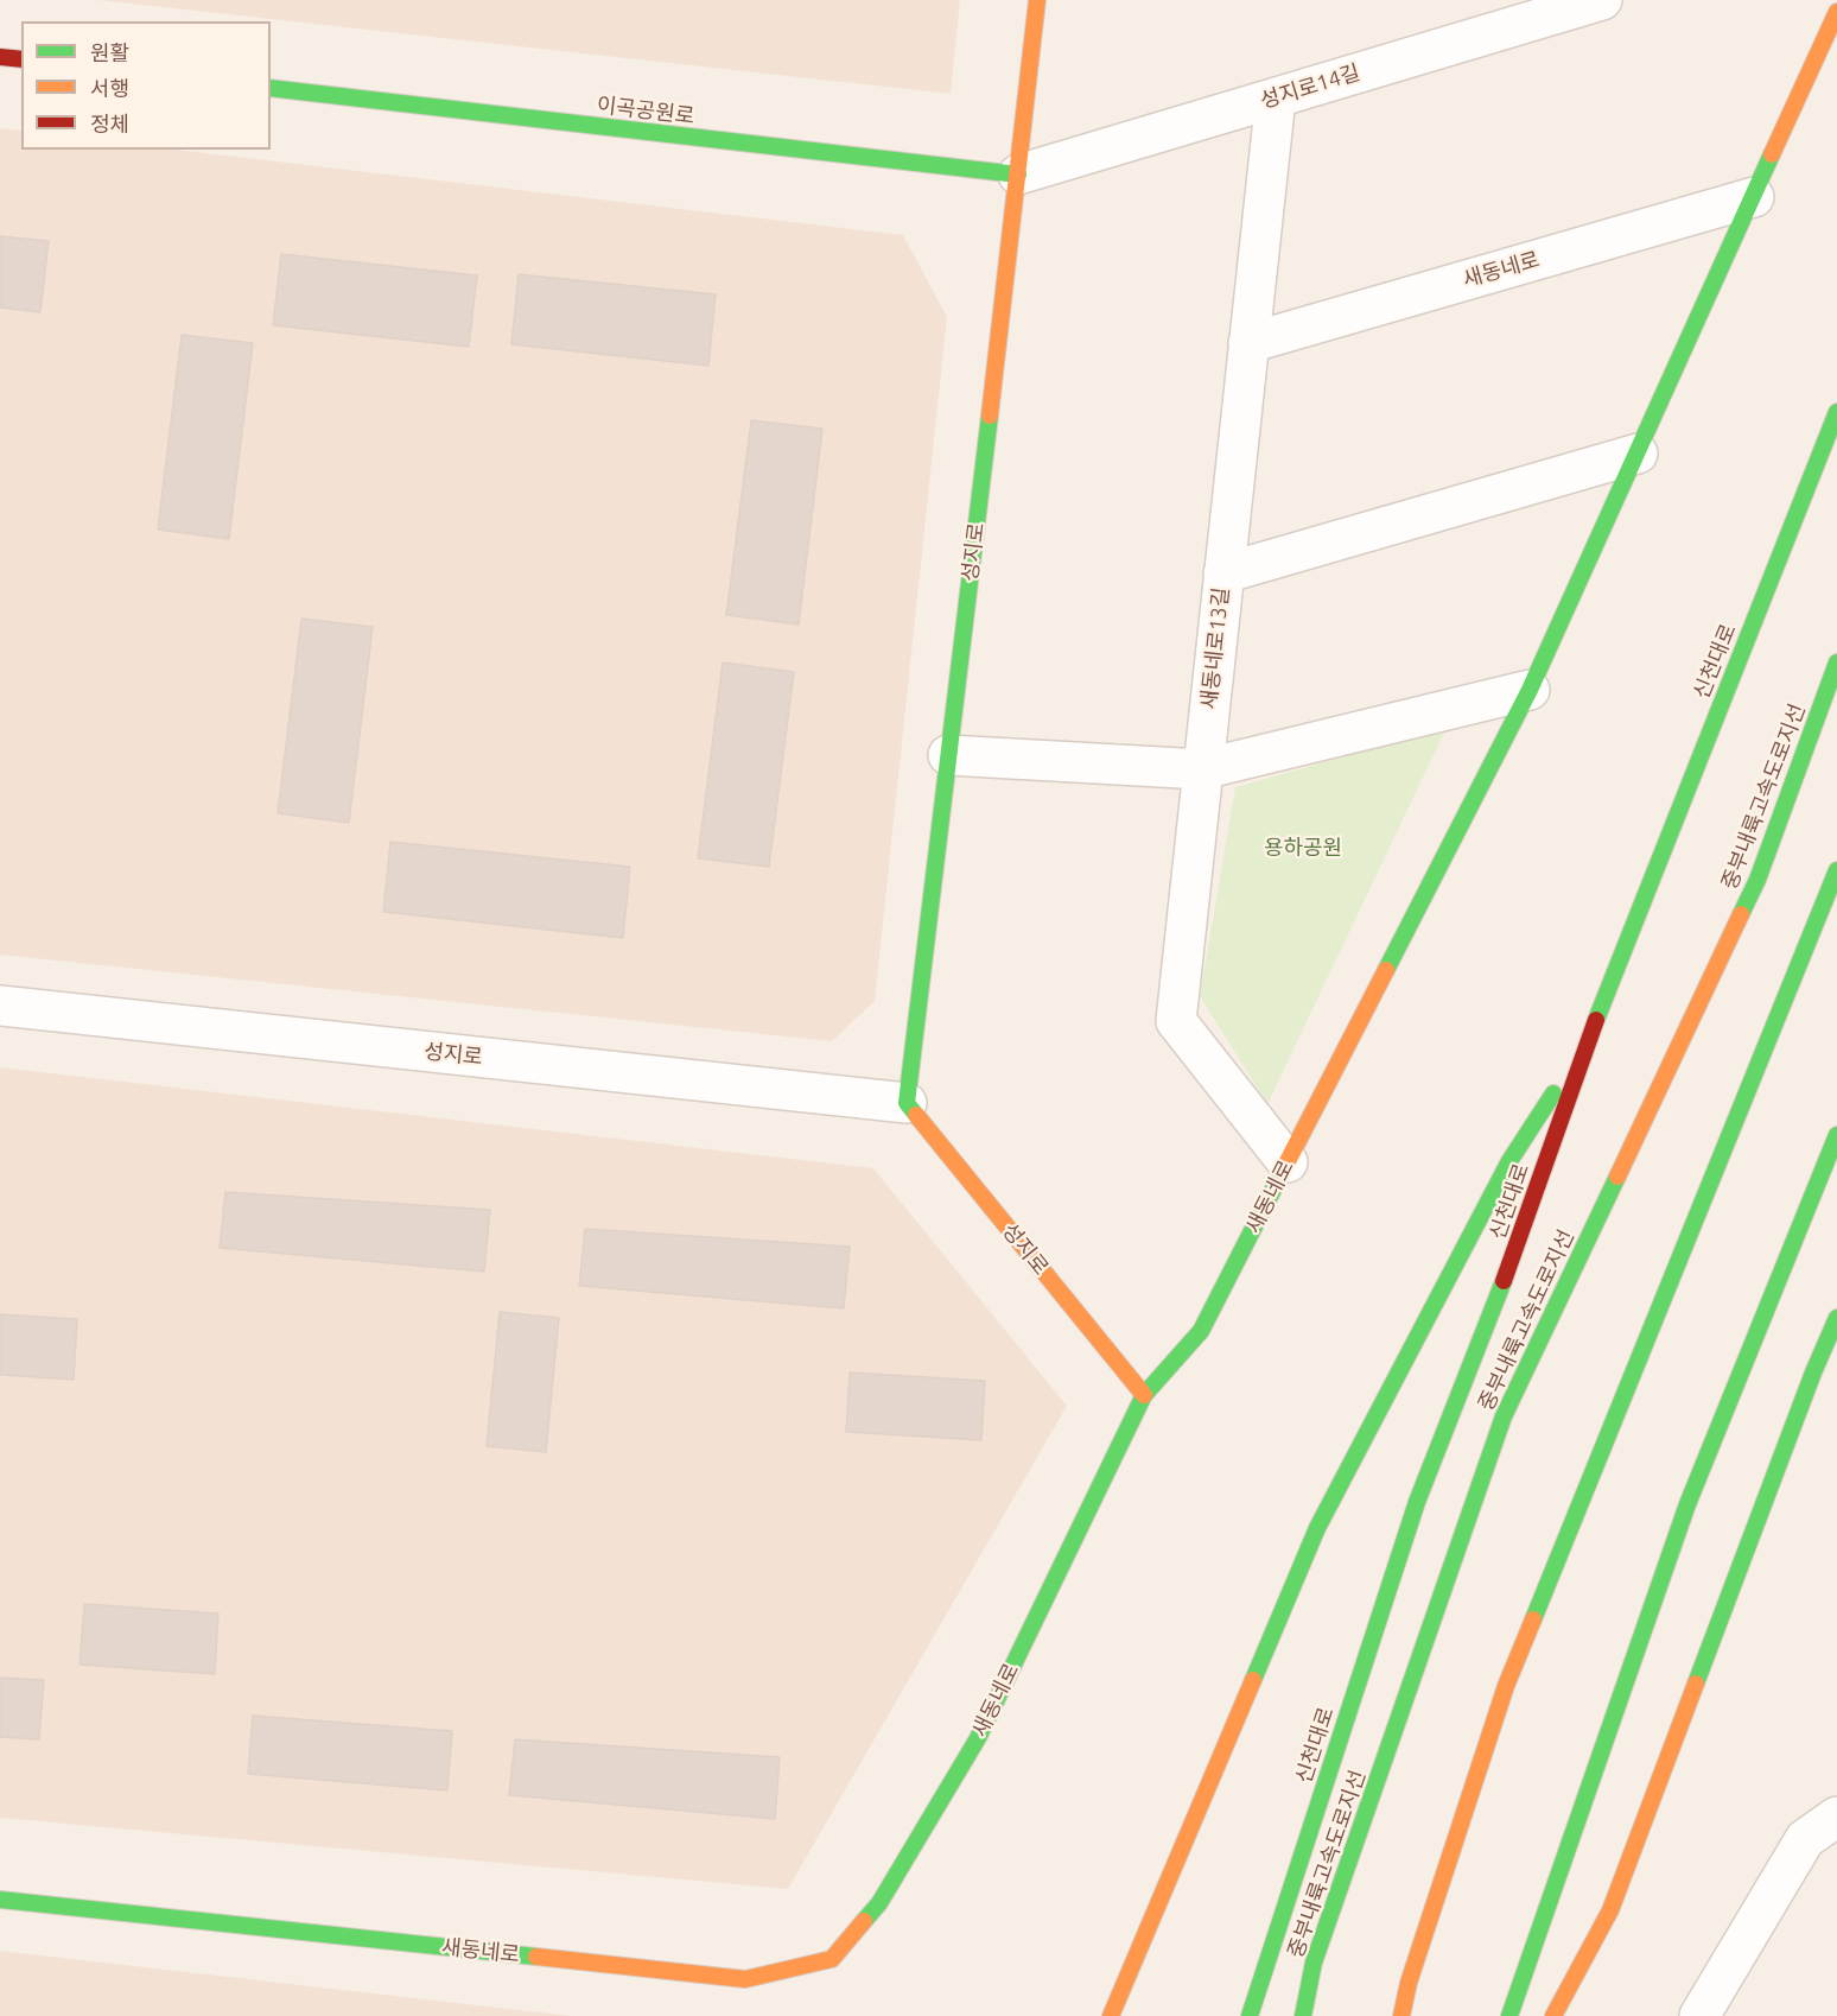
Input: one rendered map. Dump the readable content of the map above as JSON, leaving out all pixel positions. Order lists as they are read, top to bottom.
{
  "streets": {
    "main road": [
      "이곡공원로",
      "새동네로",
      "성지로",
      "신천대로",
      "중부내륙고속도로지선"
    ],
    "street": ["성지로14길", "새동네로13길"]
  },
  "crossings": [
    ["성지로14길", "이곡공원로"],
    ["성지로14길", "성지로"],
    ["성지로14길", "새동네로13길"],
    ["이곡공원로", "성지로"],
    ["새동네로", "성지로"],
    ["새동네로", "새동네로13길"]
  ],
  "parks": ["용하공원"],
  "legend": ["원활", "서행", "정체"]
}
